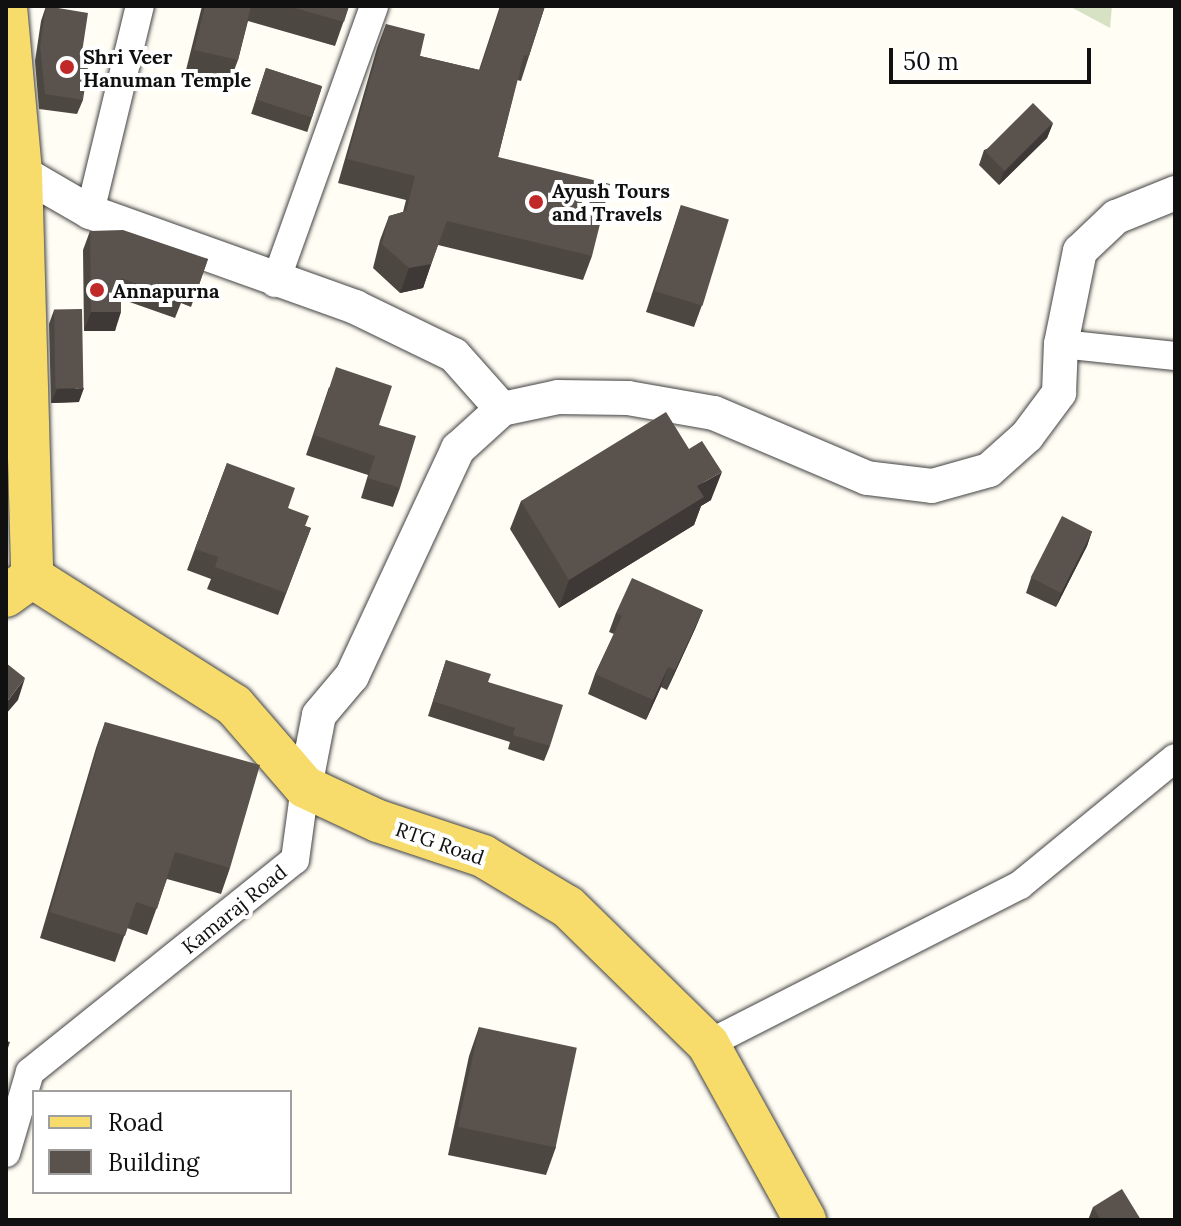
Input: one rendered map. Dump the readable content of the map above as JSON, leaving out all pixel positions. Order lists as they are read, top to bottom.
{
  "streets": {
    "main road": ["RTG Road"],
    "street": ["Kamaraj Road"]
  },
  "crossings": [
    ["RTG Road", "Kamaraj Road"]
  ],
  "places": ["Shri Veer Hanuman Temple", "Ayush Tours and Travels", "Annapurna"],
  "legend": ["Road", "Building"],
  "scale_bar": "50 m"
}
